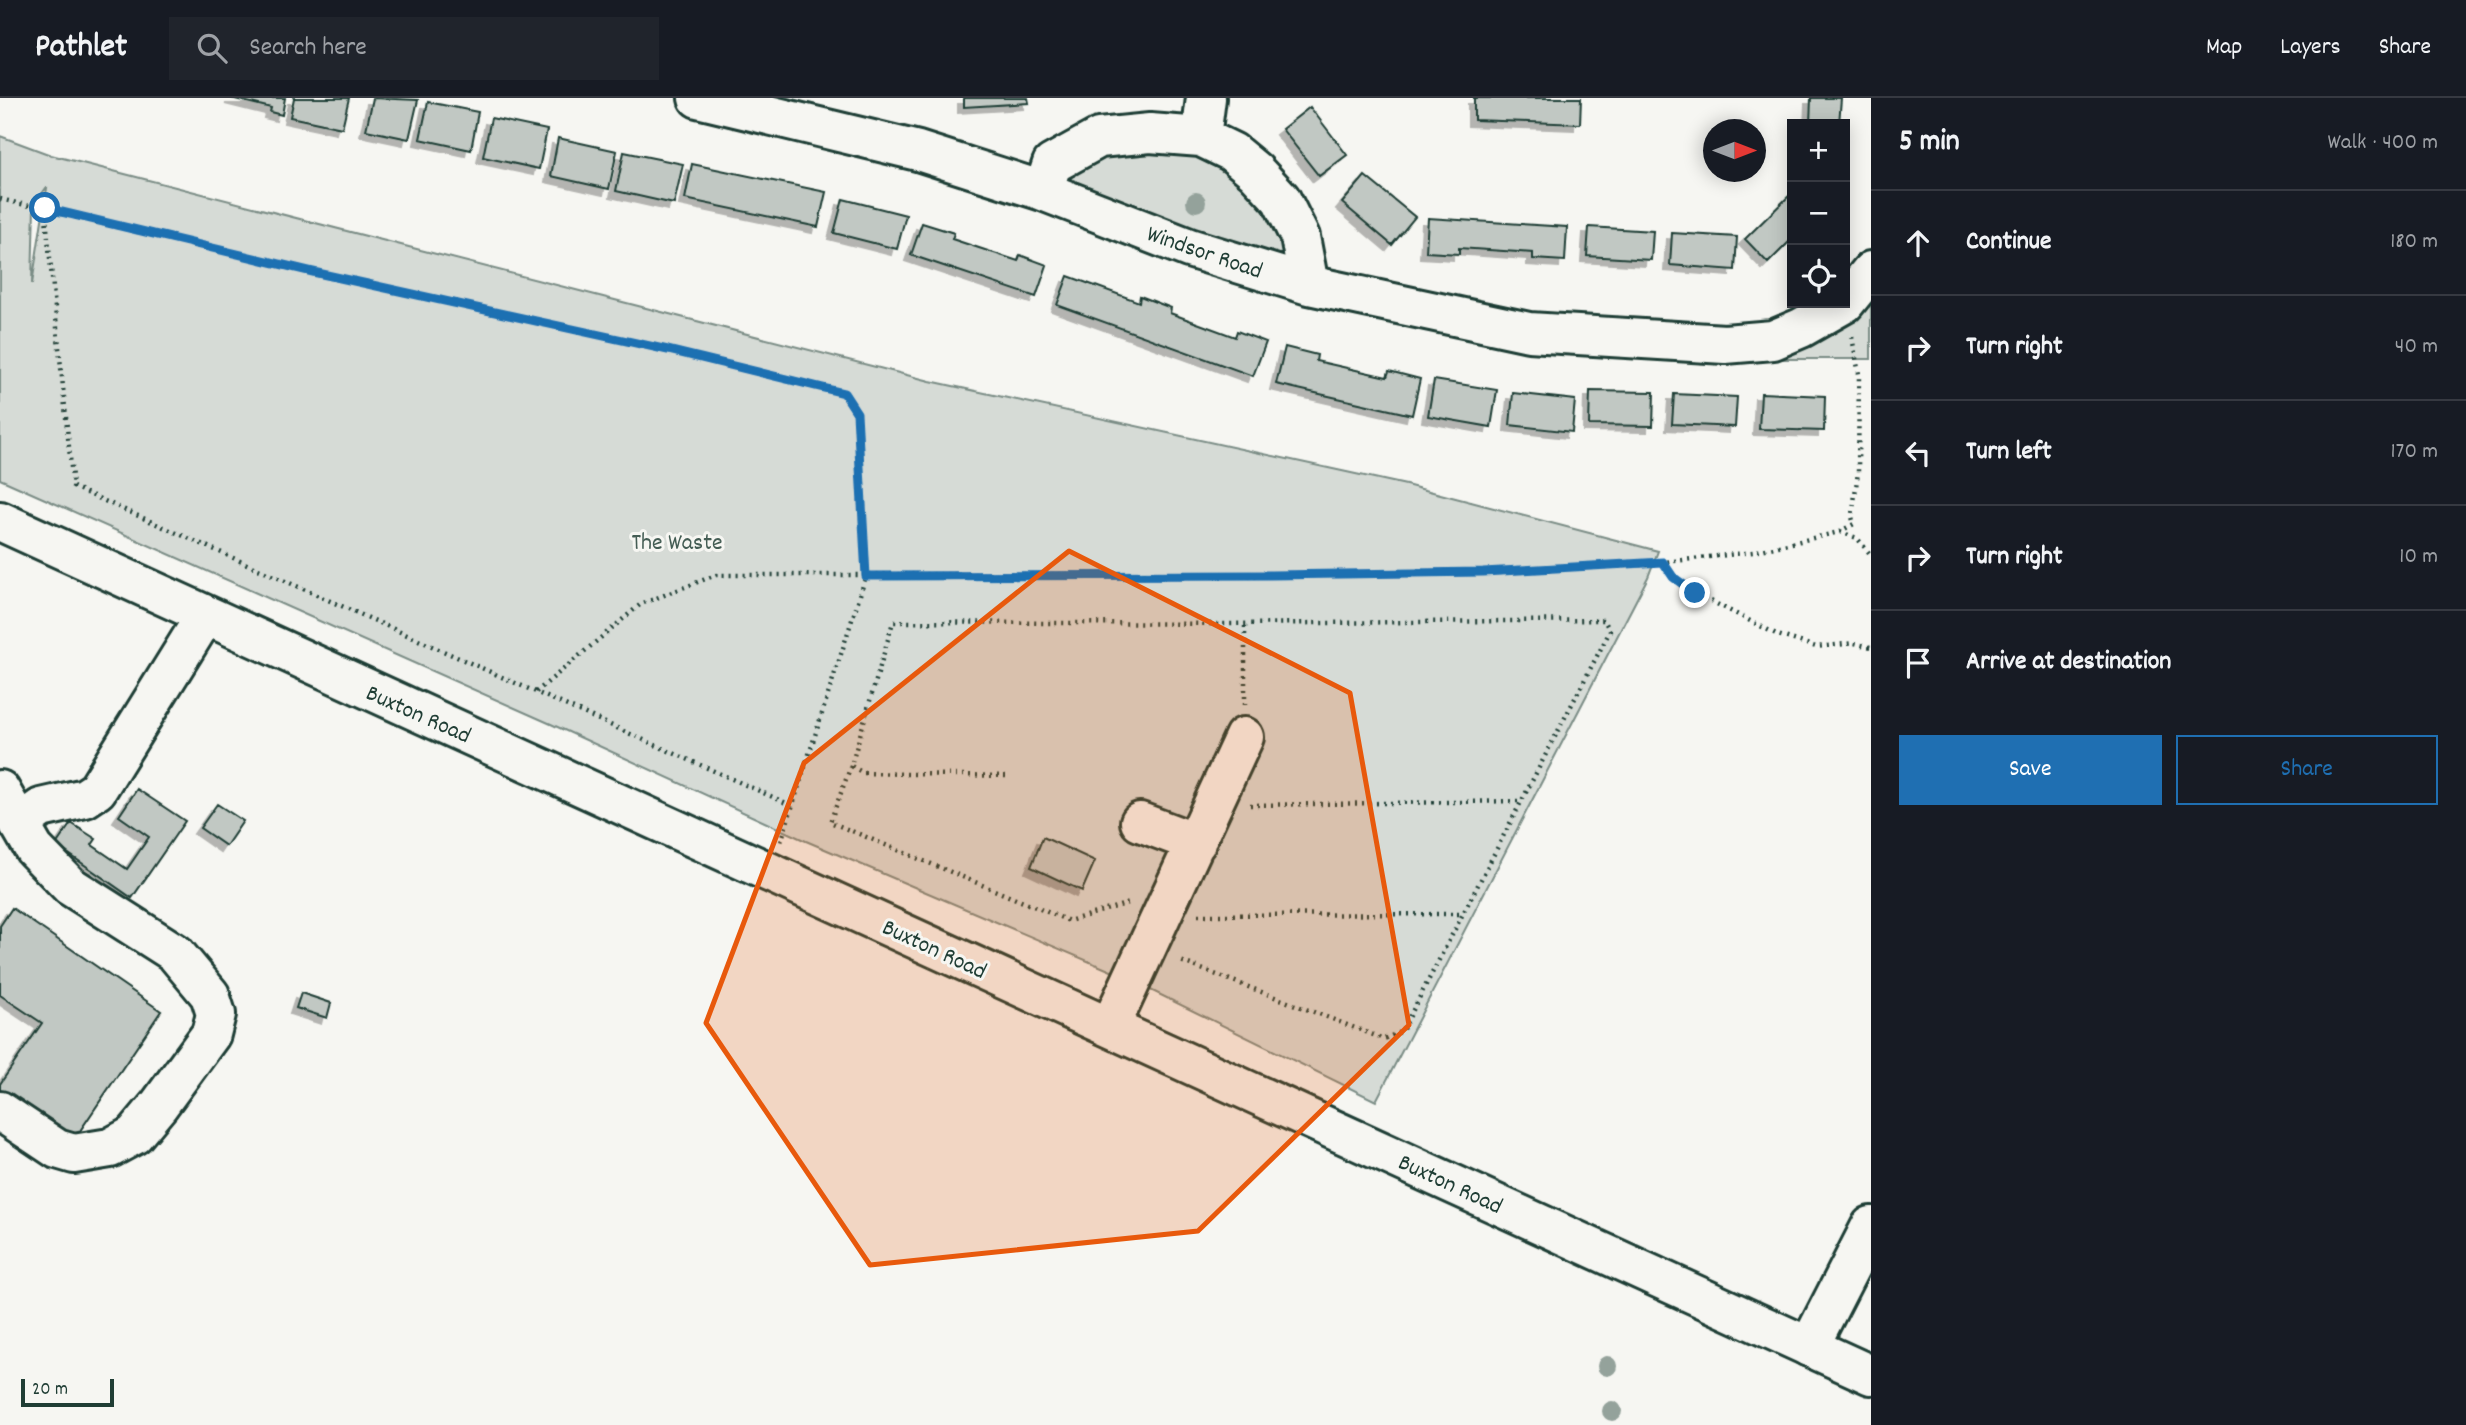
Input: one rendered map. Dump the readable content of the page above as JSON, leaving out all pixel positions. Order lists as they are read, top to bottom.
{
  "streets": {
    "main road": ["Windsor Road", "Buxton Road"]
  },
  "parks": ["The Waste"],
  "scale_bar": "20 m",
  "north": "right",
  "page": {
    "header": "Pathlet",
    "search": "Search here",
    "nav": ["Map", "Layers", "Share"],
    "heading": ["5 min", "Walk · 400 m"],
    "map_buttons": ["+", "−"],
    "list": [
      ["Continue", "180 m"],
      ["Turn right", "40 m"],
      ["Turn left", "170 m"],
      ["Turn right", "10 m"],
      "Arrive at destination"
    ],
    "buttons": ["Save", "Share"],
    "scale": "20 m"
  }
}
